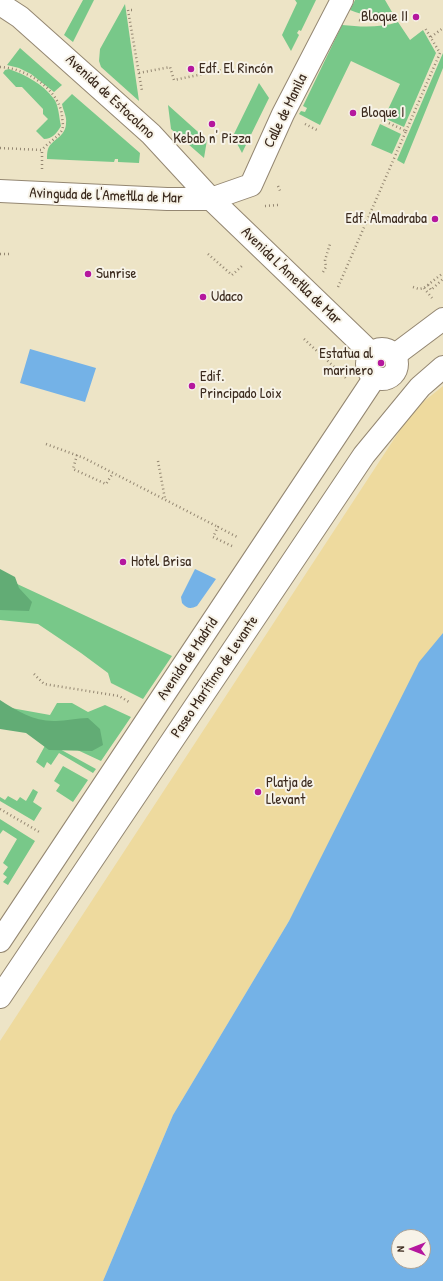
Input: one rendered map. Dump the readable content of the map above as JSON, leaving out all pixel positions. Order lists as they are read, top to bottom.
{
  "streets": {
    "street": [
      "Avenida de Estocolmo",
      "Calle de Manila",
      "Avinguda de l'Ametlla de Mar",
      "Avenida L'Ametlla de Mar",
      "Avenida de Madrid",
      "Paseo Marítimo de Levante"
    ]
  },
  "crossings": [
    ["Avenida de Estocolmo", "Calle de Manila"],
    ["Avenida de Estocolmo", "Avinguda de l'Ametlla de Mar"],
    ["Avenida de Estocolmo", "Avenida L'Ametlla de Mar"],
    ["Calle de Manila", "Avinguda de l'Ametlla de Mar"],
    ["Calle de Manila", "Avenida L'Ametlla de Mar"],
    ["Avinguda de l'Ametlla de Mar", "Avenida L'Ametlla de Mar"]
  ],
  "places": [
    "Bloque II",
    "Edf. El Rincón",
    "Bloque I",
    "Kebab n' Pizza",
    "Edf. Almadraba",
    "Sunrise",
    "Udaco",
    "Estatua al marinero",
    "Edif. Principado Loix",
    "Hotel Brisa",
    "Platja de Llevant"
  ],
  "north": "left"
}
